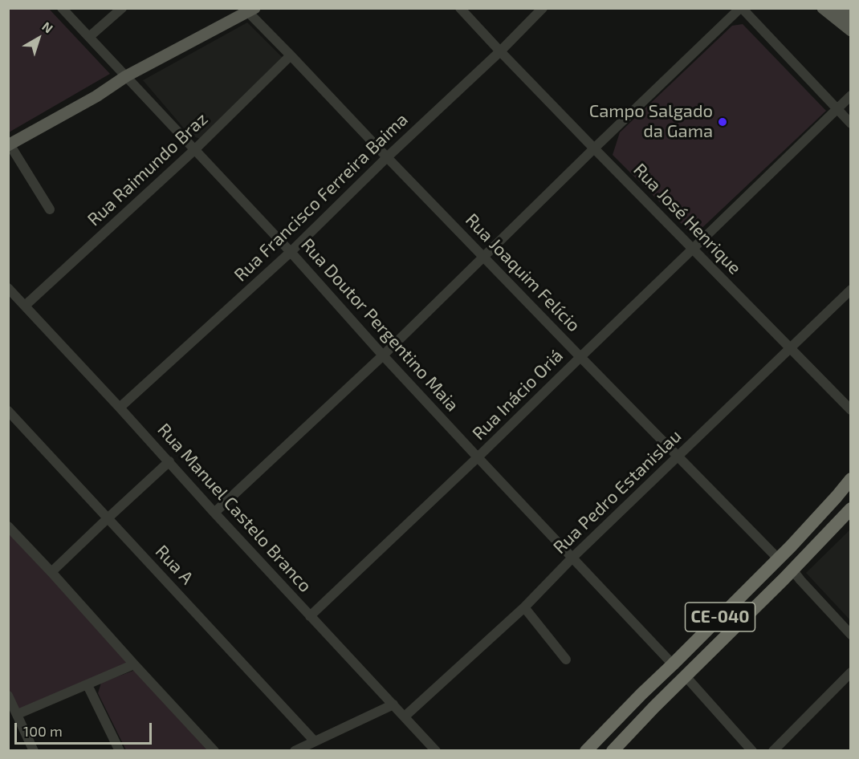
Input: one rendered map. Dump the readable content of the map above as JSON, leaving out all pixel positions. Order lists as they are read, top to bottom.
{
  "streets": {
    "highway": ["CE-040"],
    "street": [
      "Rua Raimundo Braz",
      "Rua Francisco Ferreira Baima",
      "Rua José Henrique",
      "Rua Joaquim Felício",
      "Rua Doutor Pergentino Maia",
      "Rua Inácio Oriá",
      "Rua Pedro Estanislau",
      "Rua Manuel Castelo Branco",
      "Rua A"
    ]
  },
  "crossings": [
    ["Rua Raimundo Braz", "Rua Joaquim Felício"],
    ["Rua Raimundo Braz", "Rua Doutor Pergentino Maia"],
    ["Rua Raimundo Braz", "Rua Manuel Castelo Branco"],
    ["Rua Francisco Ferreira Baima", "Rua José Henrique"],
    ["Rua Francisco Ferreira Baima", "Rua Joaquim Felício"],
    ["Rua Francisco Ferreira Baima", "Rua Doutor Pergentino Maia"],
    ["Rua Francisco Ferreira Baima", "Rua Manuel Castelo Branco"],
    ["Rua José Henrique", "Rua Inácio Oriá"],
    ["Rua José Henrique", "Rua Pedro Estanislau"],
    ["Rua Joaquim Felício", "Rua Inácio Oriá"],
    ["Rua Joaquim Felício", "Rua Pedro Estanislau"],
    ["Rua Joaquim Felício", "CE-040"],
    ["Rua Doutor Pergentino Maia", "Rua Inácio Oriá"],
    ["Rua Doutor Pergentino Maia", "Rua Pedro Estanislau"],
    ["Rua Doutor Pergentino Maia", "CE-040"],
    ["Rua Inácio Oriá", "Rua Manuel Castelo Branco"],
    ["Rua Pedro Estanislau", "Rua Manuel Castelo Branco"]
  ],
  "places": ["Campo Salgado da Gama"],
  "scale_bar": "100 m",
  "north": "top right"
}
